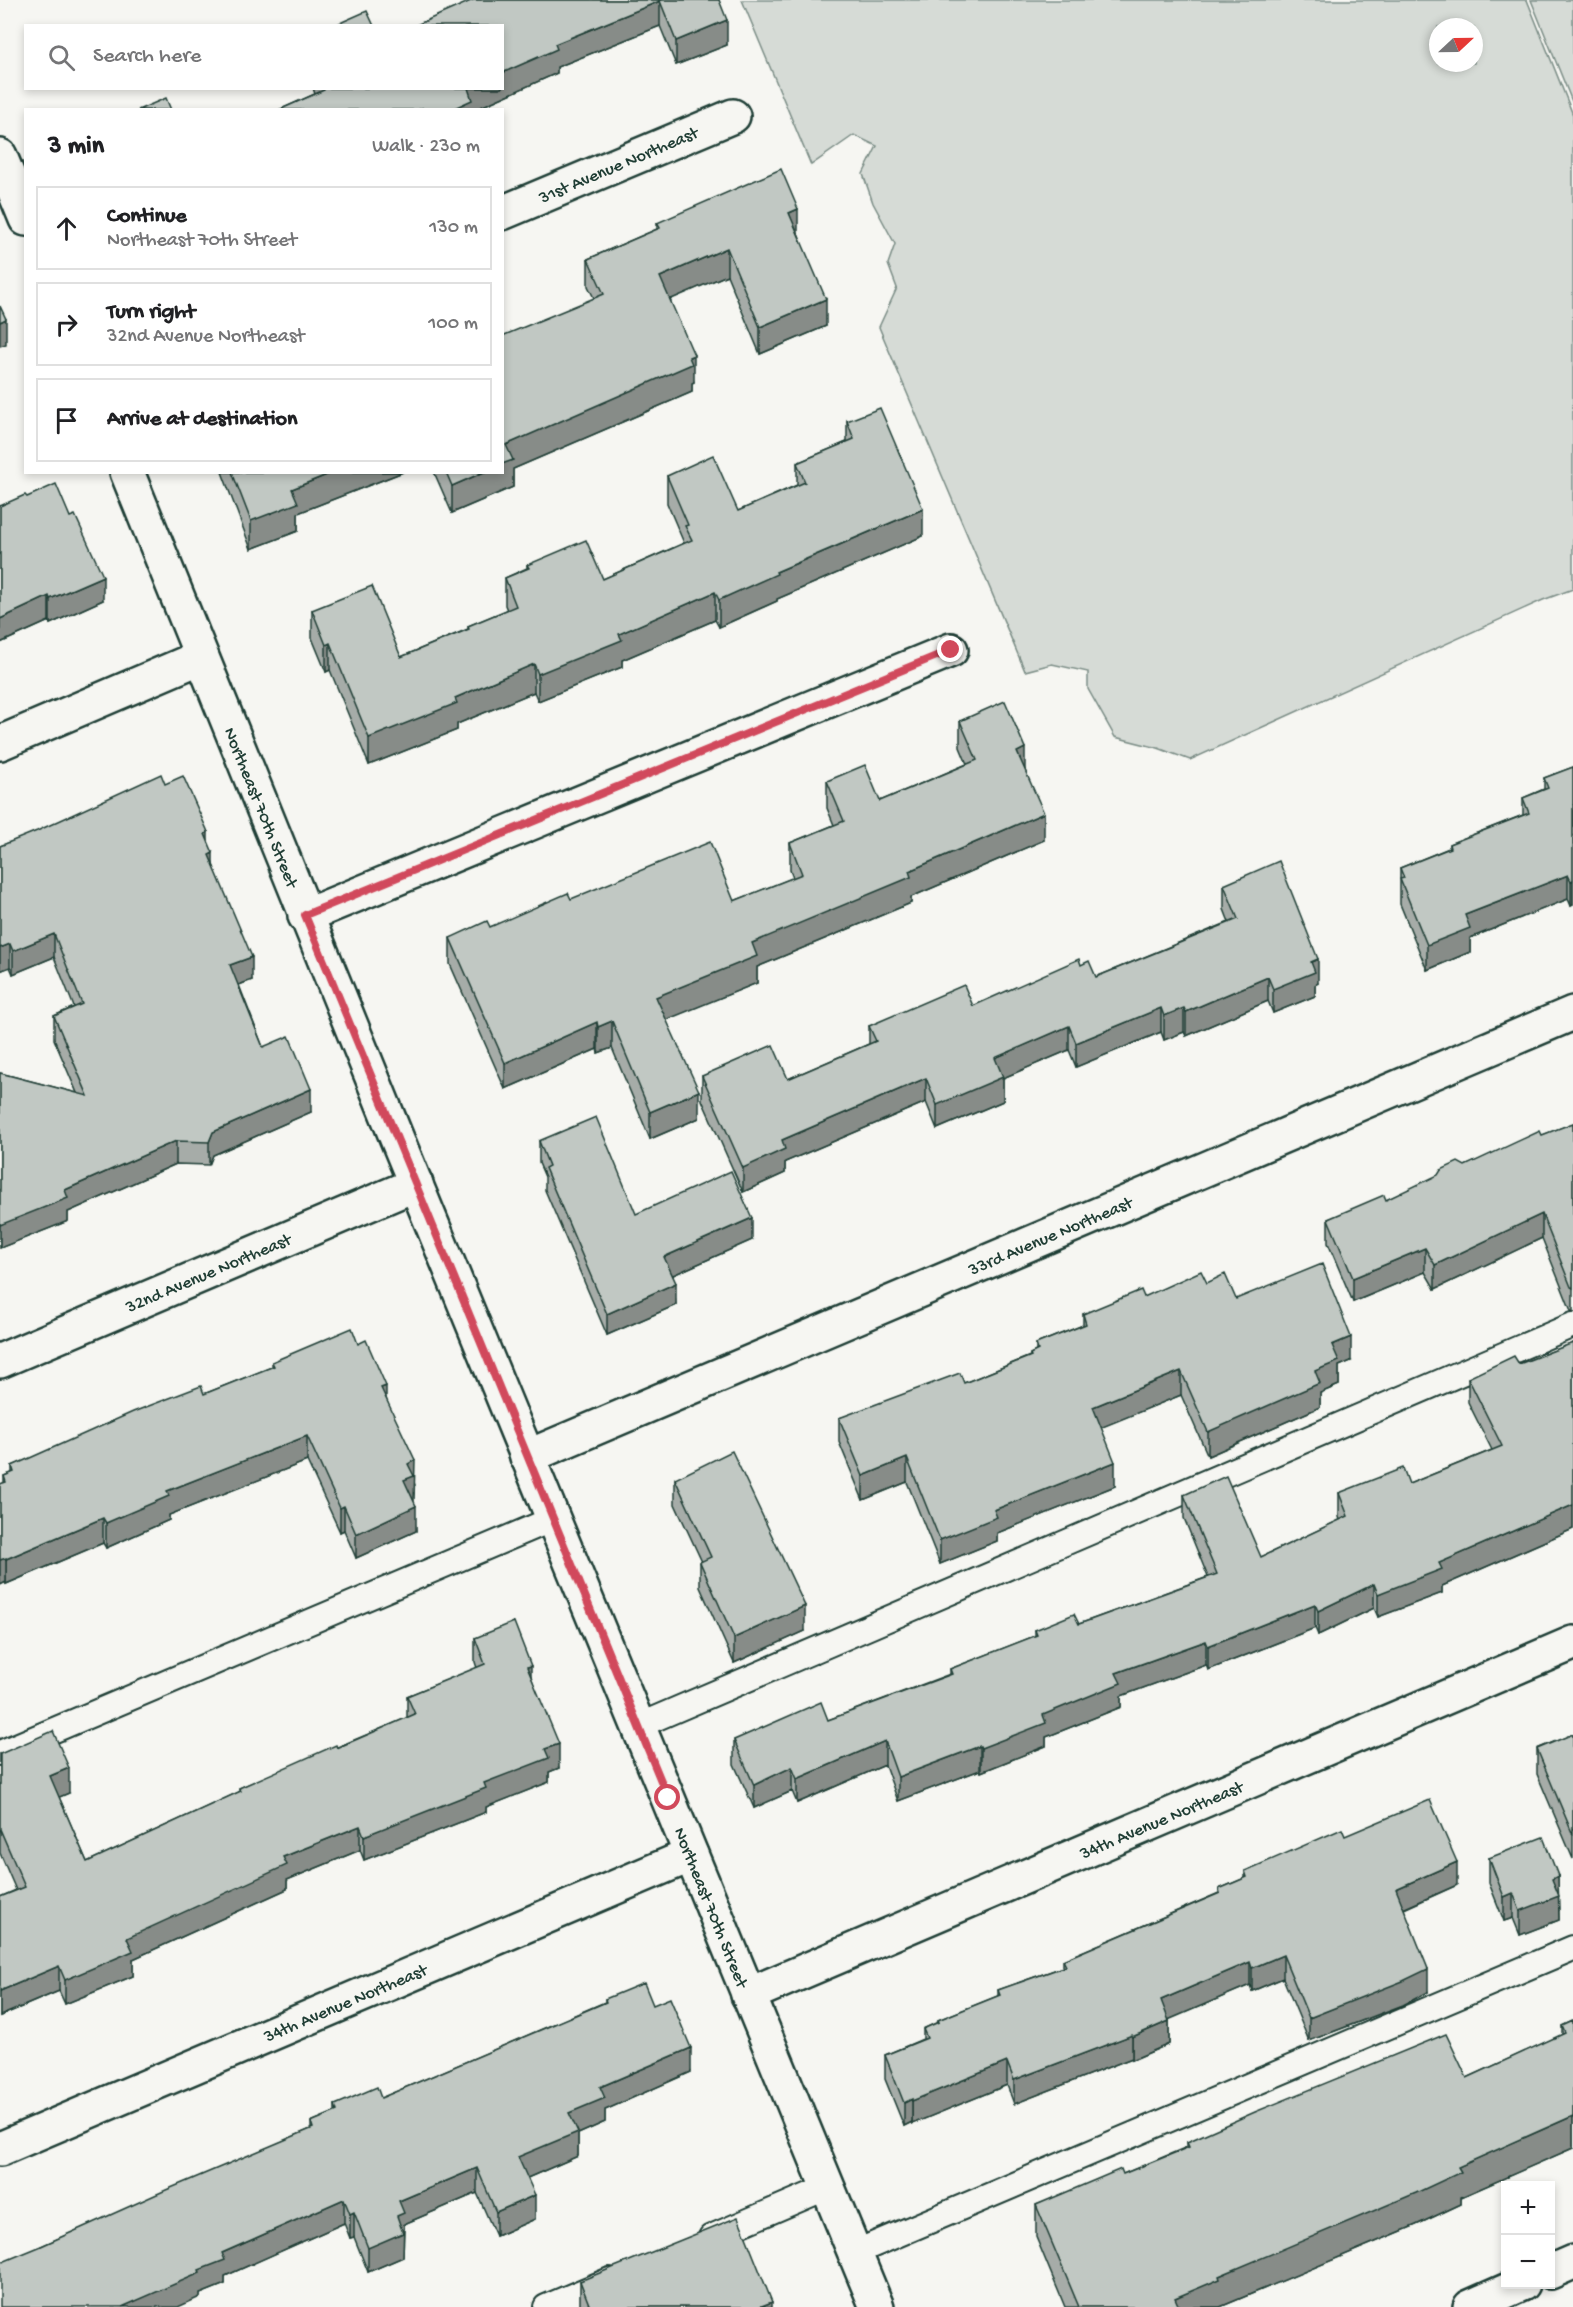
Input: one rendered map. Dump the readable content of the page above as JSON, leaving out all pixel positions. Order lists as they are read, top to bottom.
{
  "streets": {
    "street": [
      "31st Avenue Northeast",
      "Northeast 70th Street",
      "33rd Avenue Northeast",
      "32nd Avenue Northeast",
      "34th Avenue Northeast"
    ]
  },
  "crossings": [
    ["Northeast 70th Street", "33rd Avenue Northeast"],
    ["Northeast 70th Street", "32nd Avenue Northeast"],
    ["Northeast 70th Street", "34th Avenue Northeast"]
  ],
  "north": "right",
  "page": {
    "search": "Search here",
    "heading": ["3 min", "Walk · 230 m"],
    "list": [
      ["Continue", "Northeast 70th Street", "130 m"],
      ["Turn right", "32nd Avenue Northeast", "100 m"],
      "Arrive at destination"
    ],
    "map_buttons": ["+", "−"]
  }
}
